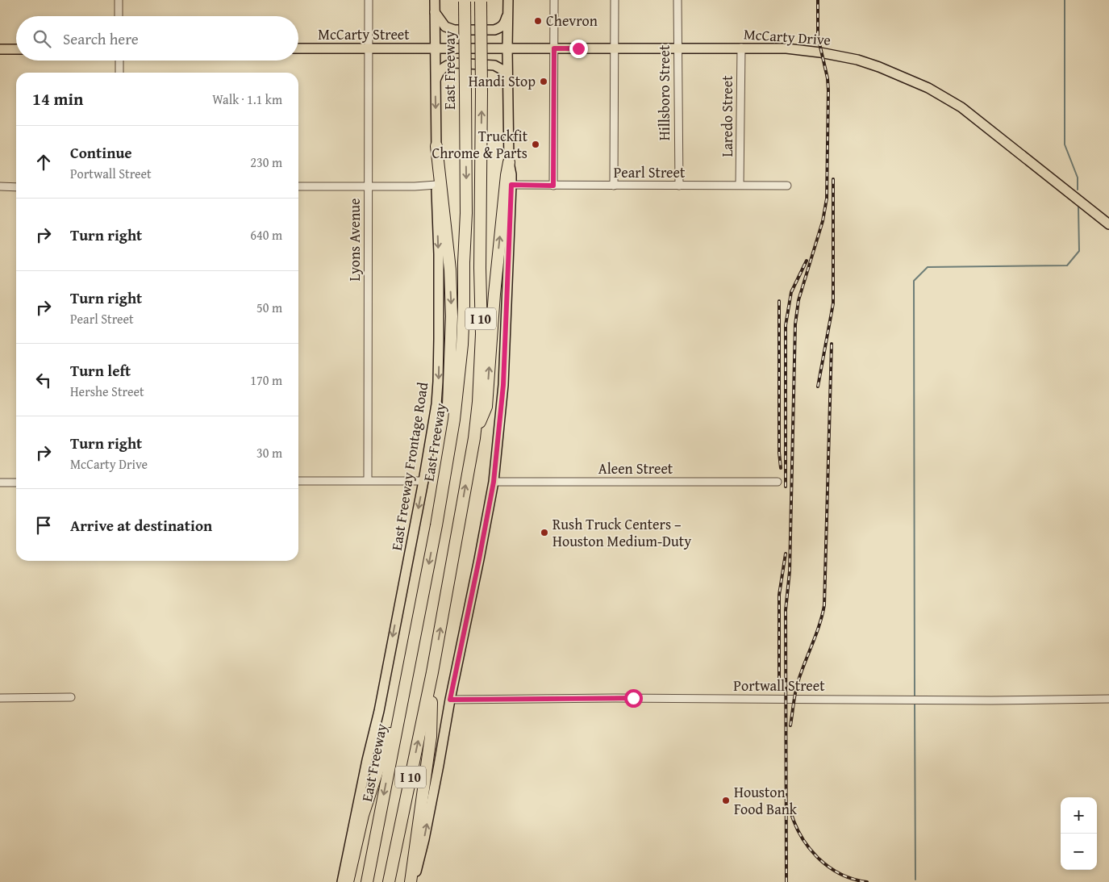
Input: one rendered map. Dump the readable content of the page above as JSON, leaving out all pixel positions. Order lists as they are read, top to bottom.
{
  "streets": {
    "highway": ["East Freeway", "I 10"],
    "main road": ["McCarty Street", "McCarty Drive", "East Freeway Frontage Road"],
    "street": [
      "Hillsboro Street",
      "Laredo Street",
      "Pearl Street",
      "Lyons Avenue",
      "Aleen Street",
      "Portwall Street"
    ]
  },
  "crossings": [
    ["McCarty Street", "McCarty Drive"],
    ["McCarty Street", "Lyons Avenue"],
    ["McCarty Street", "East Freeway Frontage Road"],
    ["McCarty Drive", "Hillsboro Street"],
    ["McCarty Drive", "Laredo Street"],
    ["McCarty Drive", "East Freeway Frontage Road"],
    ["Hillsboro Street", "Pearl Street"],
    ["Laredo Street", "Pearl Street"]
  ],
  "places": [
    "Chevron",
    "Handi Stop",
    "Truckfit Chrome & Parts",
    "Rush Truck Centers – Houston Medium-Duty",
    "Houston Food Bank"
  ],
  "page": {
    "search": "Search here",
    "heading": ["14 min", "Walk · 1.1 km"],
    "list": [
      ["Continue", "Portwall Street", "230 m"],
      ["Turn right", "640 m"],
      ["Turn right", "Pearl Street", "50 m"],
      ["Turn left", "Hershe Street", "170 m"],
      ["Turn right", "McCarty Drive", "30 m"],
      "Arrive at destination"
    ],
    "map_buttons": ["+", "−"]
  }
}
